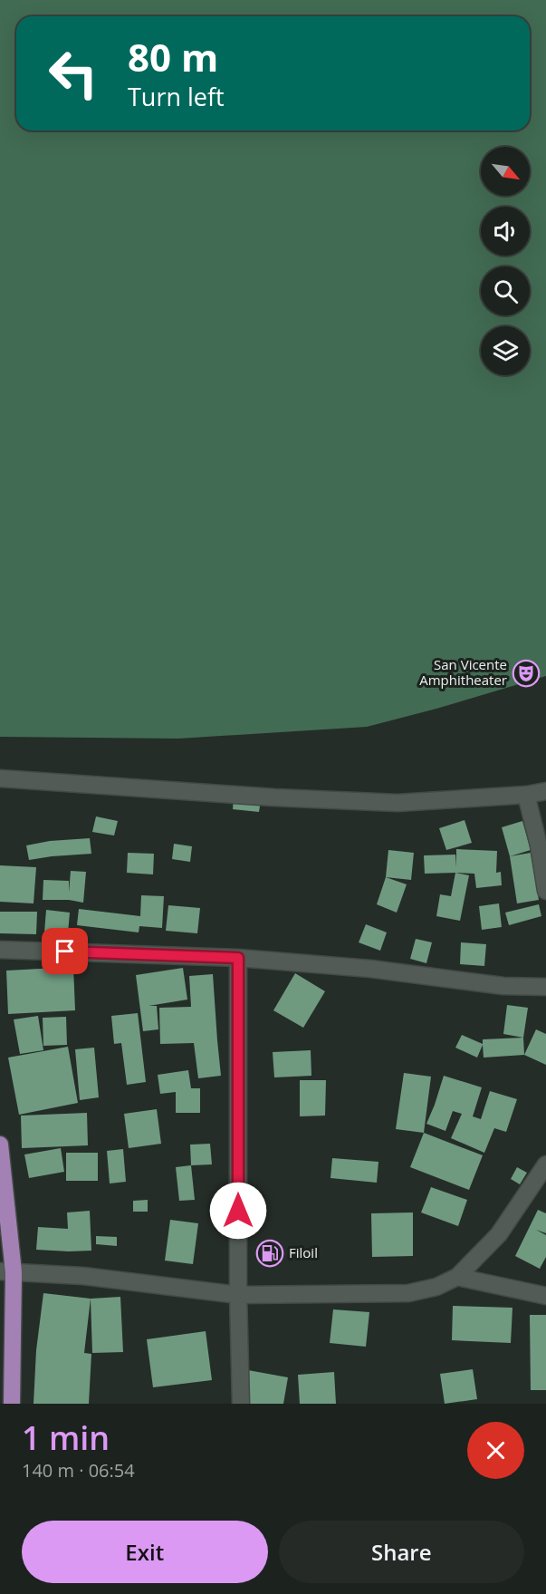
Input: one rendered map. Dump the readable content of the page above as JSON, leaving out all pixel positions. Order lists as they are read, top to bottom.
{
  "places": {
    "theatre": ["San Vicente Amphitheater"],
    "fuel station": ["Filoil"]
  },
  "north": "bottom right",
  "page": {
    "turn": ["80 m", "Turn left"],
    "heading": ["1 min", "140 m · 06:54"],
    "buttons": ["Exit", "Share"]
  }
}
